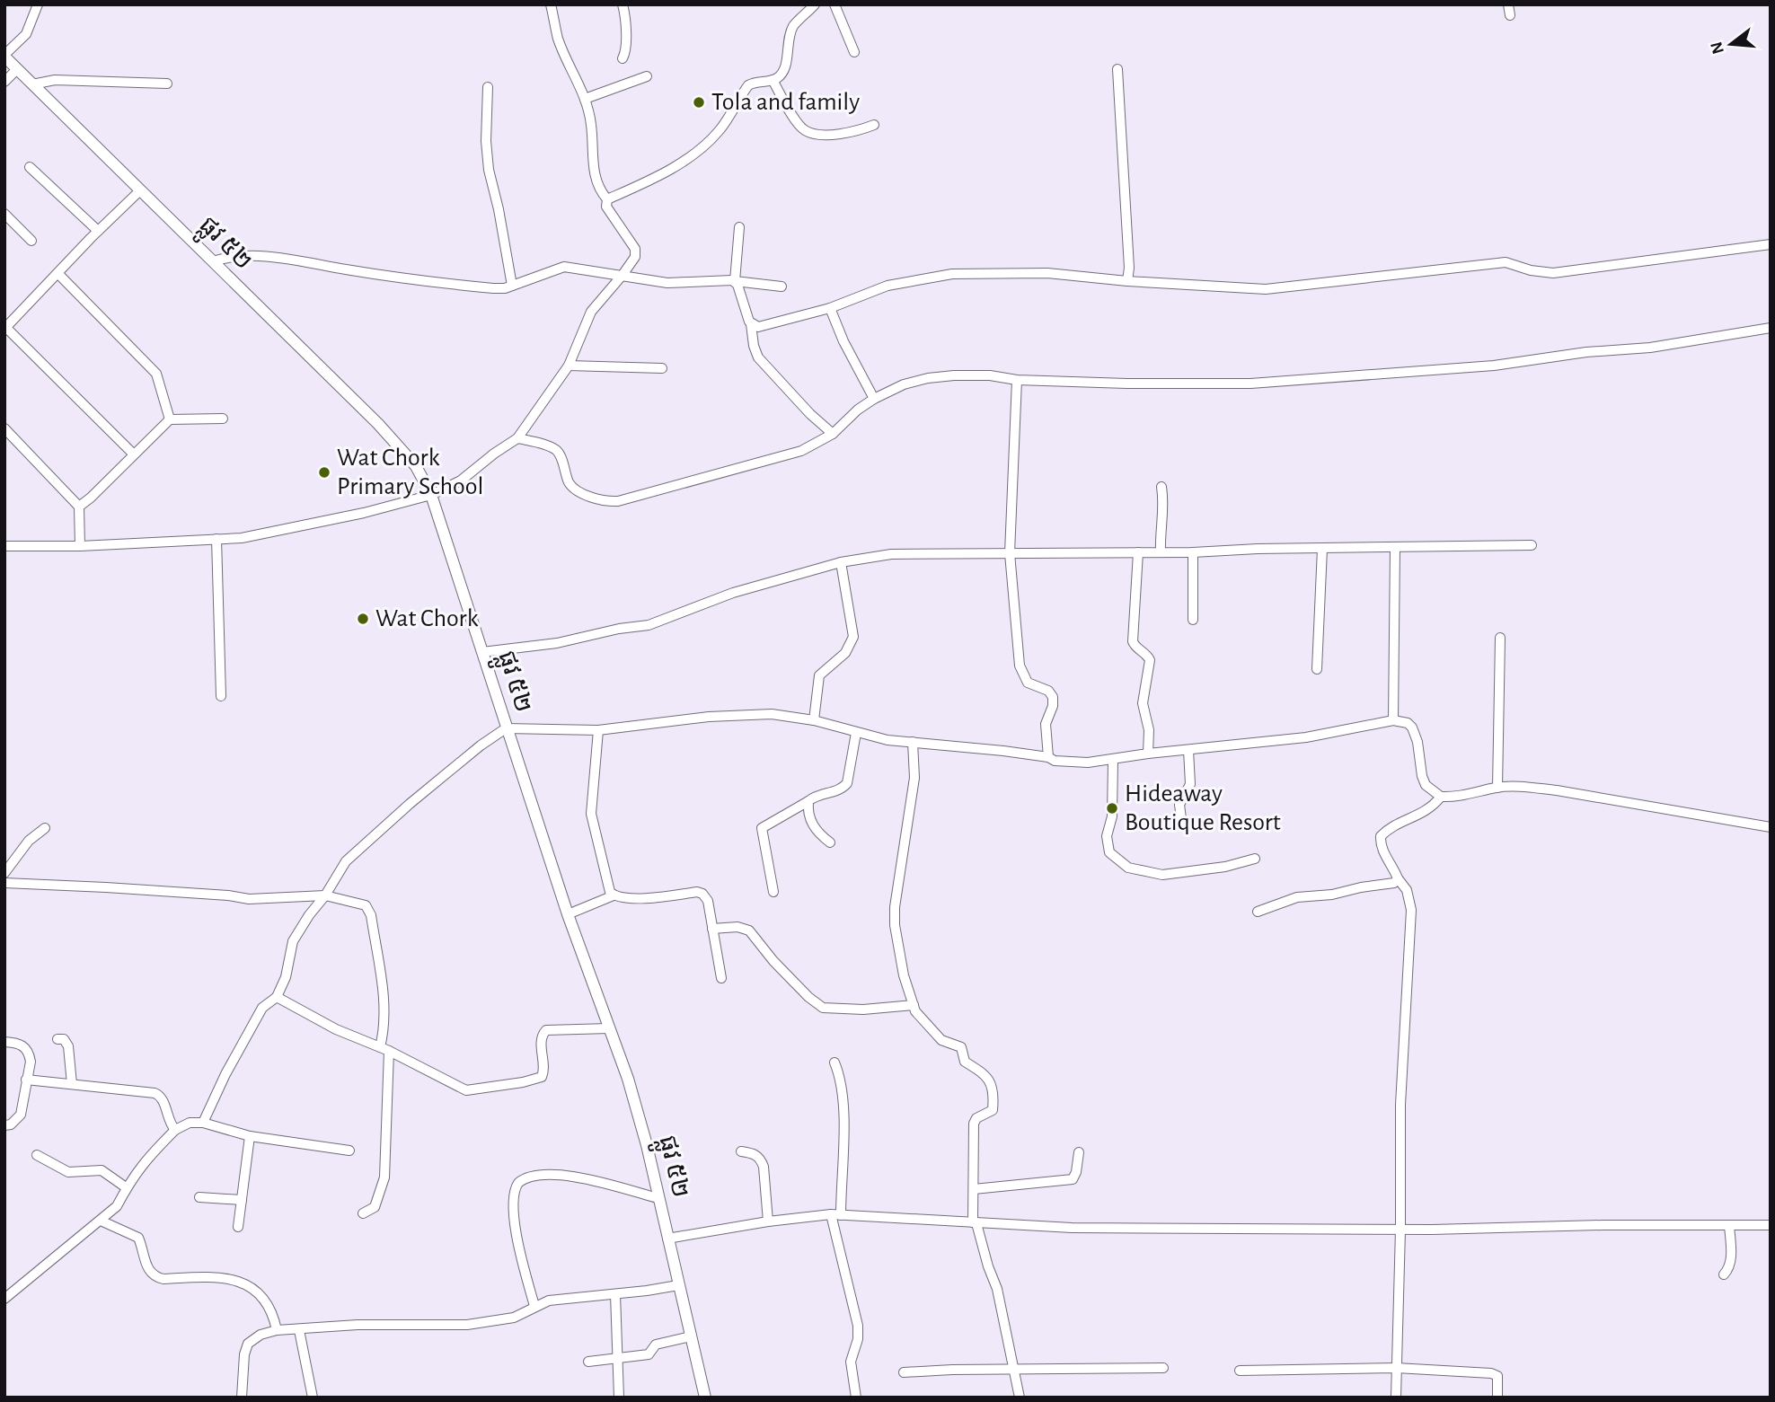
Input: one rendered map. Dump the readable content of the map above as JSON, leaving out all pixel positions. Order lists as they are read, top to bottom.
{
  "streets": {
    "street": ["ផ្លូវ ៥២"]
  },
  "places": [
    "Tola and family",
    "Wat Chork Primary School",
    "Wat Chork",
    "Hideaway Boutique Resort"
  ],
  "north": "left"
}
